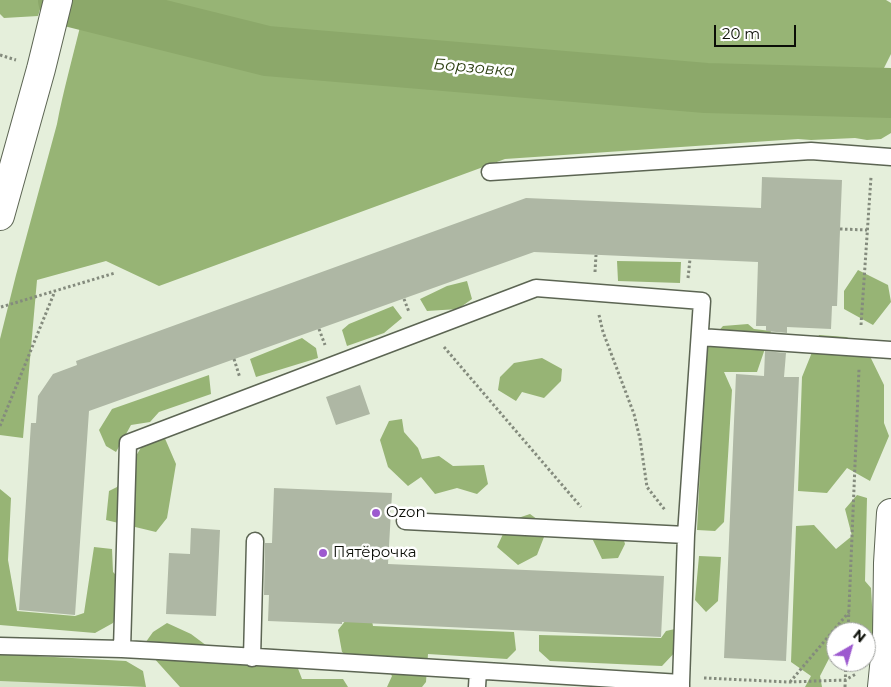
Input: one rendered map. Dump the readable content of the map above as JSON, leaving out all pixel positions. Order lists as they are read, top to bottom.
{
  "water": ["Борзовка"],
  "places": ["Ozon", "Пятёрочка"],
  "scale_bar": "20 m",
  "north": "top right"
}
